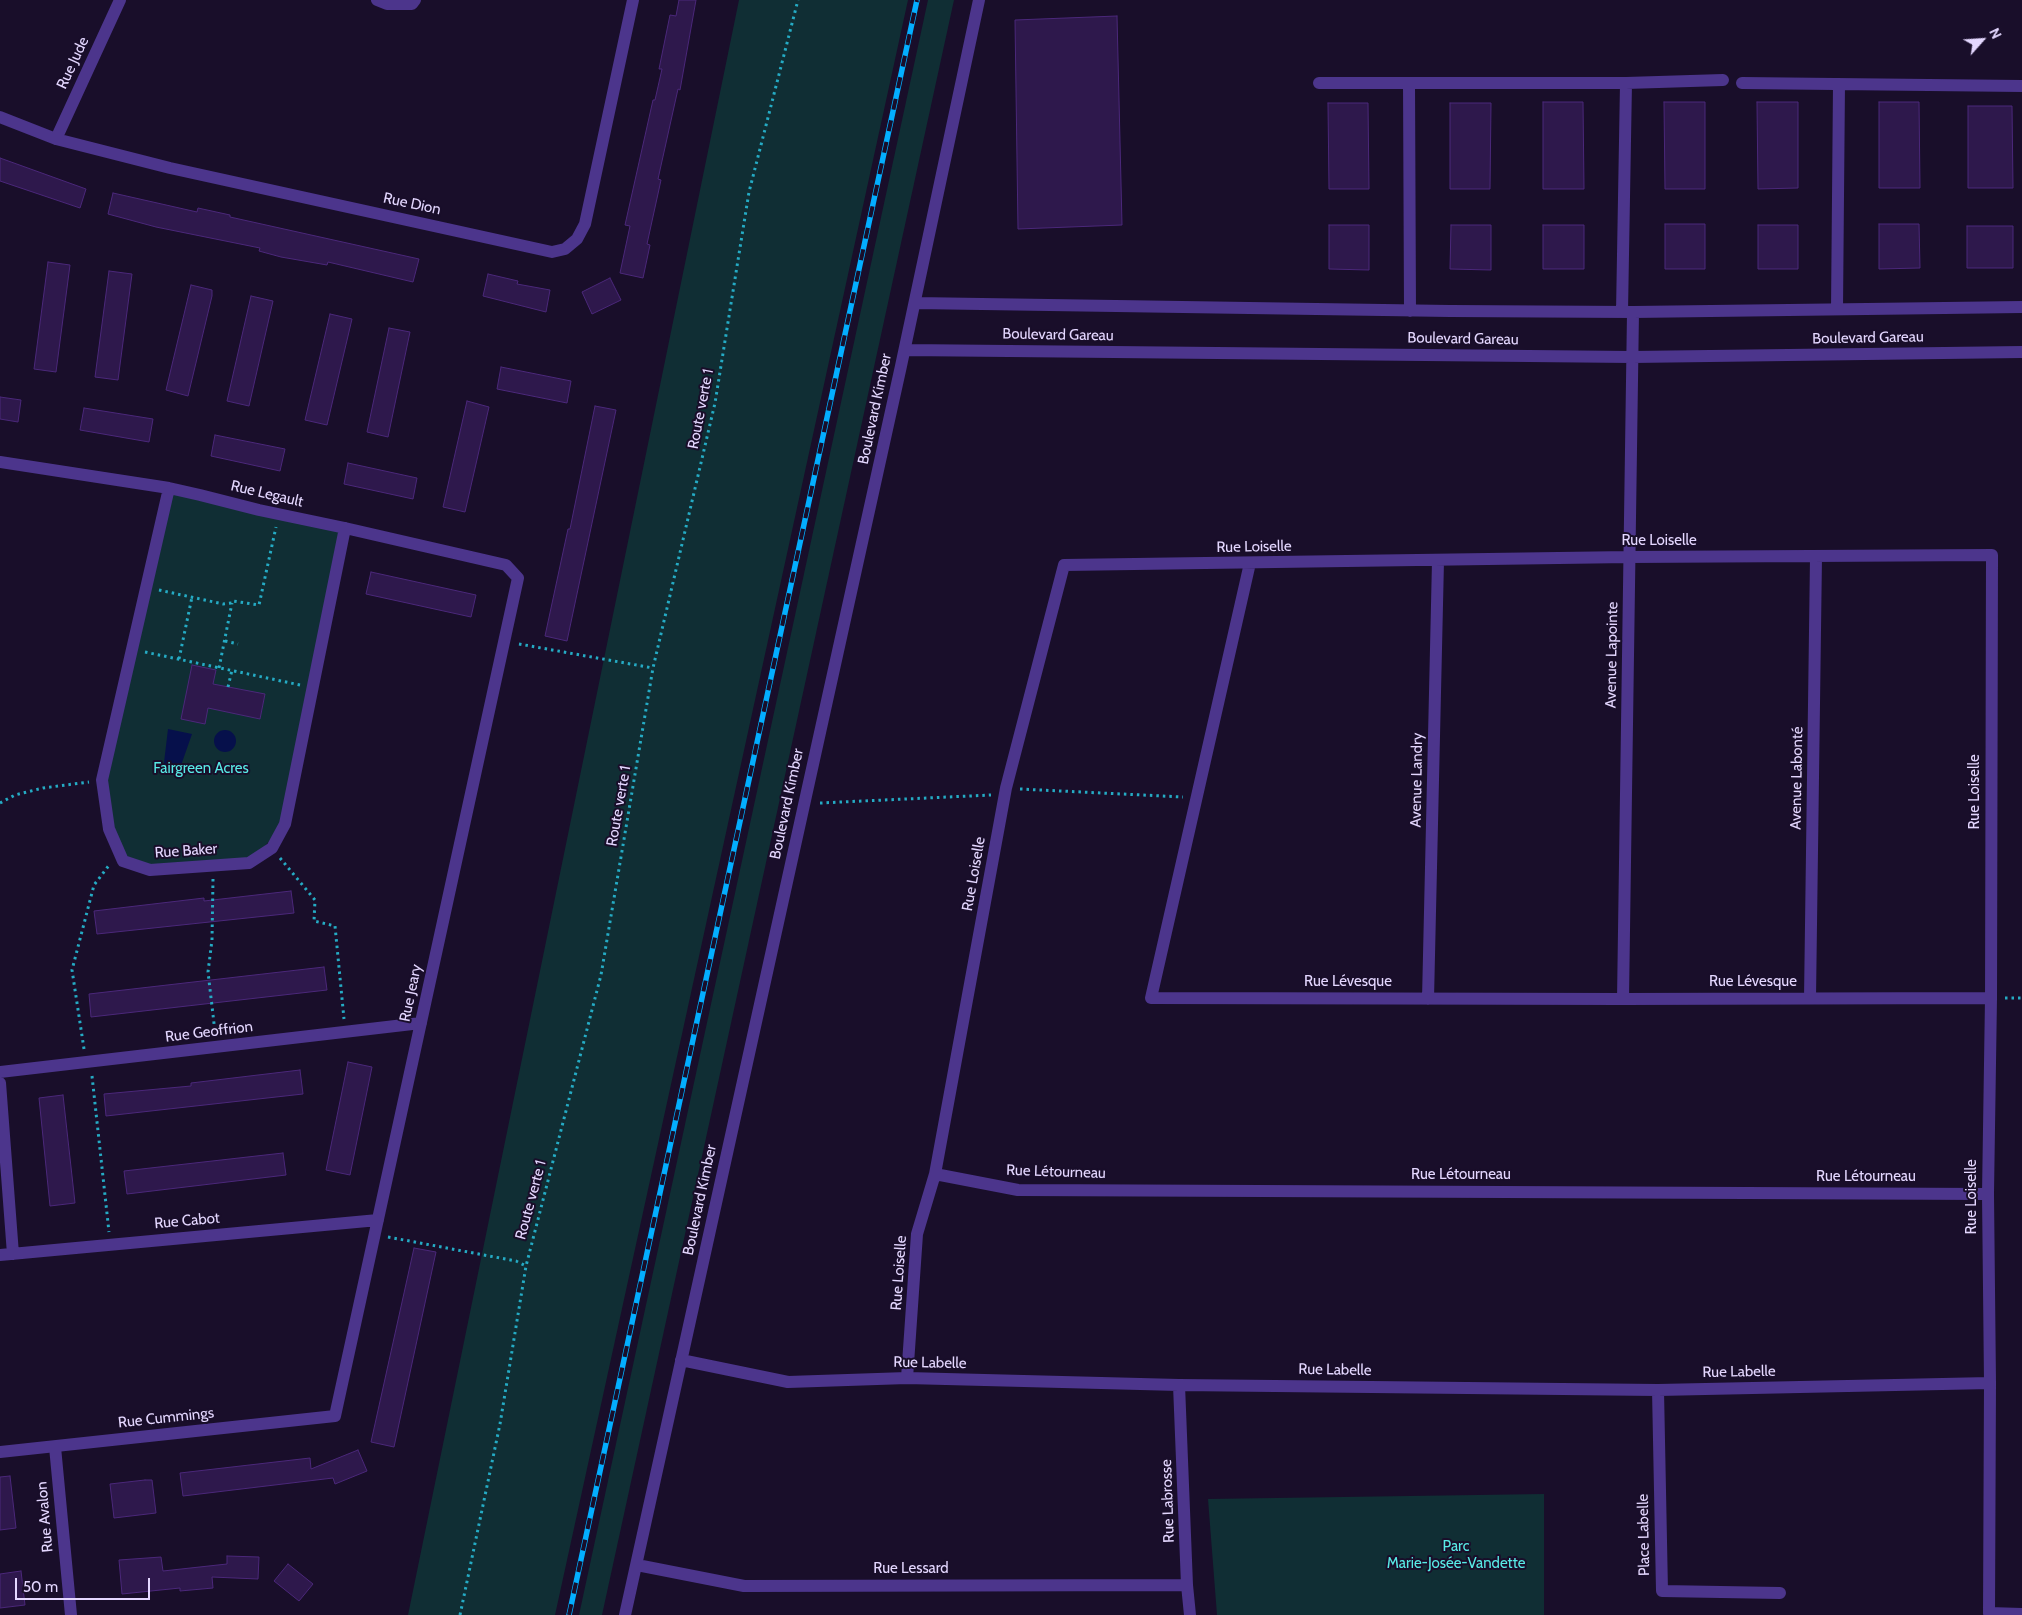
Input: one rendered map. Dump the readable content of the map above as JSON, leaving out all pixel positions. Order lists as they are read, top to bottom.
{
  "streets": {
    "street": [
      "Rue Jude",
      "Rue Dion",
      "Boulevard Gareau",
      "Boulevard Kimber",
      "Rue Legault",
      "Rue Loiselle",
      "Avenue Lapointe",
      "Avenue Labonté",
      "Avenue Landry",
      "Rue Baker",
      "Rue Lévesque",
      "Rue Jeary",
      "Rue Geoffrion",
      "Rue Létourneau",
      "Rue Cabot",
      "Rue Labelle",
      "Rue Cummings",
      "Rue Labrosse",
      "Rue Avalon",
      "Place Labelle",
      "Rue Lessard"
    ],
    "path": ["Route verte 1"]
  },
  "crossings": [
    ["Rue Jude", "Rue Dion"],
    ["Boulevard Gareau", "Boulevard Kimber"],
    ["Boulevard Gareau", "Avenue Lapointe"],
    ["Boulevard Kimber", "Rue Labelle"],
    ["Boulevard Kimber", "Rue Lessard"],
    ["Rue Legault", "Rue Baker"],
    ["Rue Legault", "Rue Jeary"],
    ["Rue Loiselle", "Avenue Lapointe"],
    ["Rue Loiselle", "Avenue Labonté"],
    ["Rue Loiselle", "Avenue Landry"],
    ["Rue Loiselle", "Rue Lévesque"],
    ["Rue Loiselle", "Rue Létourneau"],
    ["Rue Loiselle", "Rue Labelle"],
    ["Avenue Lapointe", "Rue Lévesque"],
    ["Avenue Labonté", "Rue Lévesque"],
    ["Avenue Landry", "Rue Lévesque"],
    ["Rue Jeary", "Rue Geoffrion"],
    ["Rue Jeary", "Rue Cabot"],
    ["Rue Jeary", "Rue Cummings"],
    ["Rue Labelle", "Rue Labrosse"],
    ["Rue Labelle", "Place Labelle"],
    ["Rue Cummings", "Rue Avalon"],
    ["Rue Labrosse", "Rue Lessard"]
  ],
  "parks": ["Fairgreen Acres", "Parc Marie-Josée-Vandette"],
  "scale_bar": "50 m",
  "north": "top right"
}
